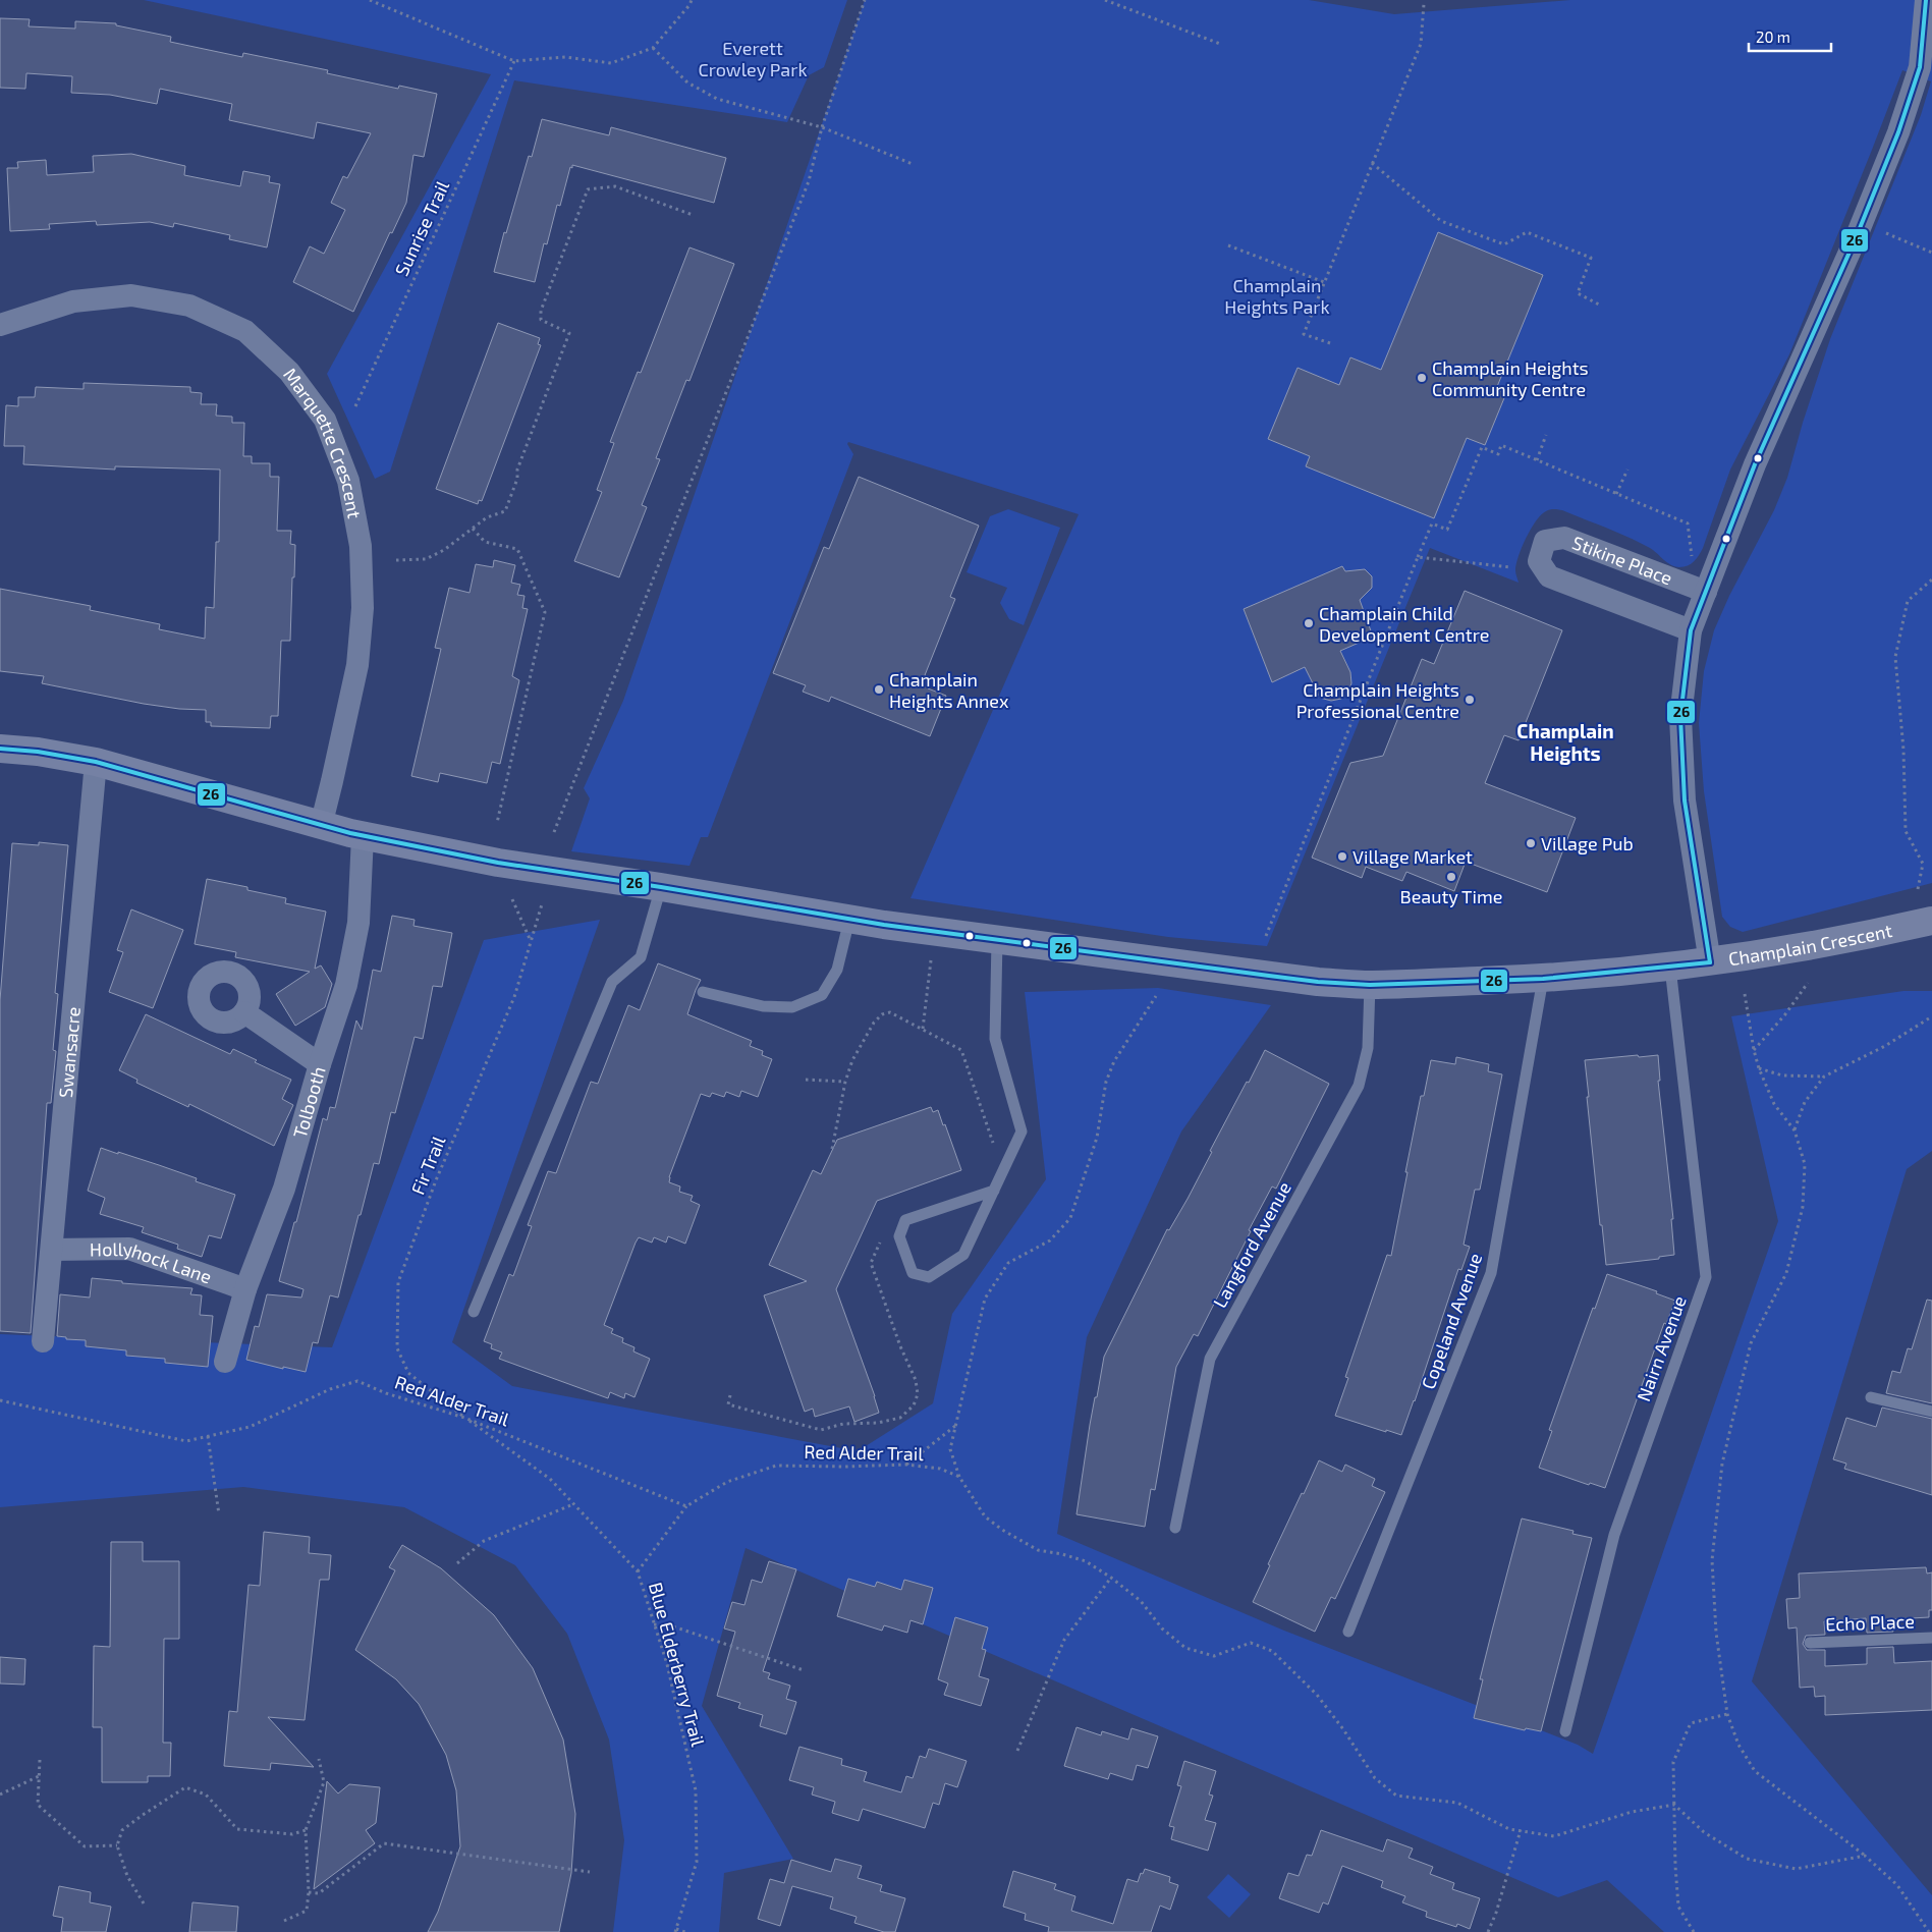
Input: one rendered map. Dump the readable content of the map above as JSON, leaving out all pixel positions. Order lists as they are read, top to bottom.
{
  "streets": {
    "street": [
      "Marquette Crescent",
      "Stikine Place",
      "Champlain Crescent",
      "Swansacre",
      "Tolbooth",
      "Hollyhock Lane"
    ],
    "lane": [
      "Langford Avenue",
      "Copeland Avenue",
      "Nairn Avenue",
      "Echo Place"
    ],
    "path": [
      "Sunrise Trail",
      "Fir Trail",
      "Red Alder Trail",
      "Blue Elderberry Trail"
    ]
  },
  "crossings": [
    ["Marquette Crescent", "Champlain Crescent"],
    ["Champlain Crescent", "Swansacre"],
    ["Champlain Crescent", "Tolbooth"],
    ["Champlain Crescent", "Langford Avenue"],
    ["Champlain Crescent", "Copeland Avenue"],
    ["Champlain Crescent", "Nairn Avenue"],
    ["Swansacre", "Hollyhock Lane"],
    ["Tolbooth", "Hollyhock Lane"],
    ["Fir Trail", "Red Alder Trail"],
    ["Fir Trail", "Blue Elderberry Trail"],
    ["Red Alder Trail", "Blue Elderberry Trail"]
  ],
  "districts": ["Champlain Heights"],
  "parks": ["Everett Crowley Park", "Champlain Heights Park"],
  "places": [
    "Champlain Heights Community Centre",
    "Champlain Child Development Centre",
    "Champlain Heights Annex",
    "Champlain Heights Professional Centre",
    "Village Pub",
    "Village Market",
    "Beauty Time"
  ],
  "lines": ["transit line 26"],
  "scale_bar": "20 m"
}
